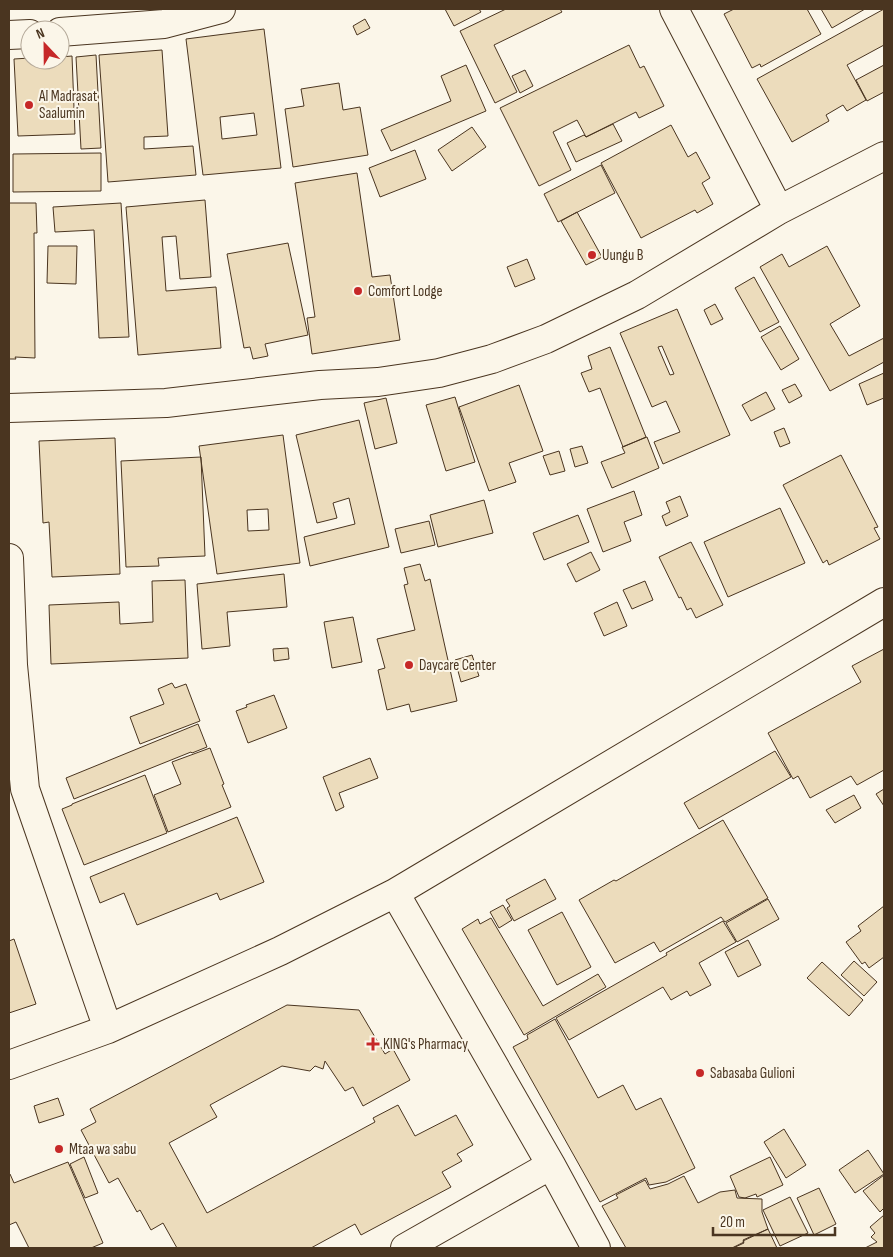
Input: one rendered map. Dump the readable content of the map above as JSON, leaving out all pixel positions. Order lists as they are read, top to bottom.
{
  "places": {
    "other": [
      "Al Madrasat Saalumin",
      "Uungu B",
      "Comfort Lodge",
      "Daycare Center",
      "Sabasaba Gulioni",
      "Mtaa wa sabu"
    ],
    "health": ["KING's Pharmacy"]
  },
  "scale_bar": "20 m",
  "north": "top"
}
